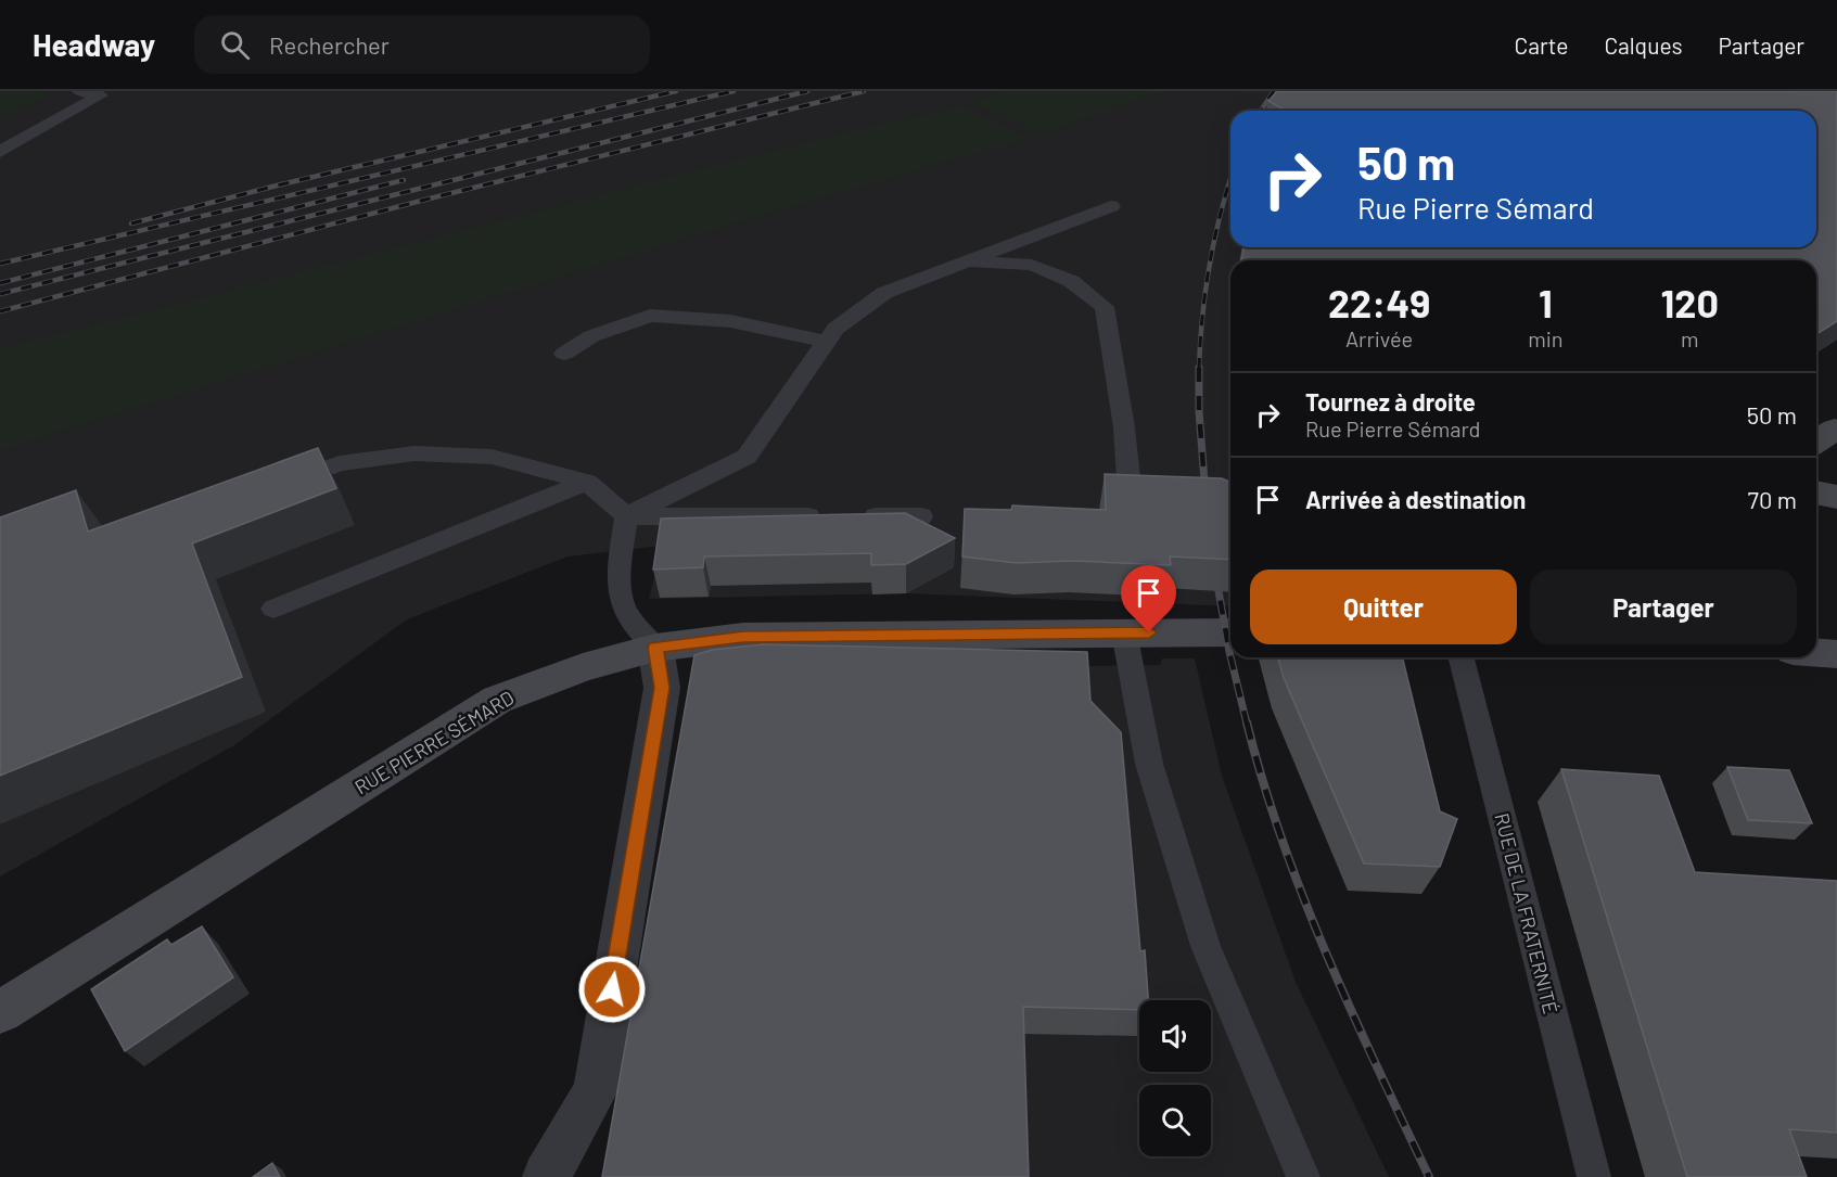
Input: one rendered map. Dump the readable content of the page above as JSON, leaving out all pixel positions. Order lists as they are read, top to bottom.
{
  "streets": {
    "main road": ["RUE PIERRE SÉMARD"],
    "lane": ["RUE DE LA FRATERNITÉ"]
  },
  "page": {
    "header": "Headway",
    "search": "Rechercher",
    "nav": ["Carte", "Calques", "Partager"],
    "turn": ["50 m", "Rue Pierre Sémard"],
    "eta": [
      "22:49",
      "Arrivée",
      "1",
      "min",
      "120",
      "m"
    ],
    "list": [
      {
        "name": "Tournez à droite",
        "note": "Rue Pierre Sémard",
        "value": "50 m"
      },
      {
        "name": "Arrivée à destination",
        "value": "70 m"
      }
    ],
    "buttons": ["Quitter", "Partager"]
  }
}
